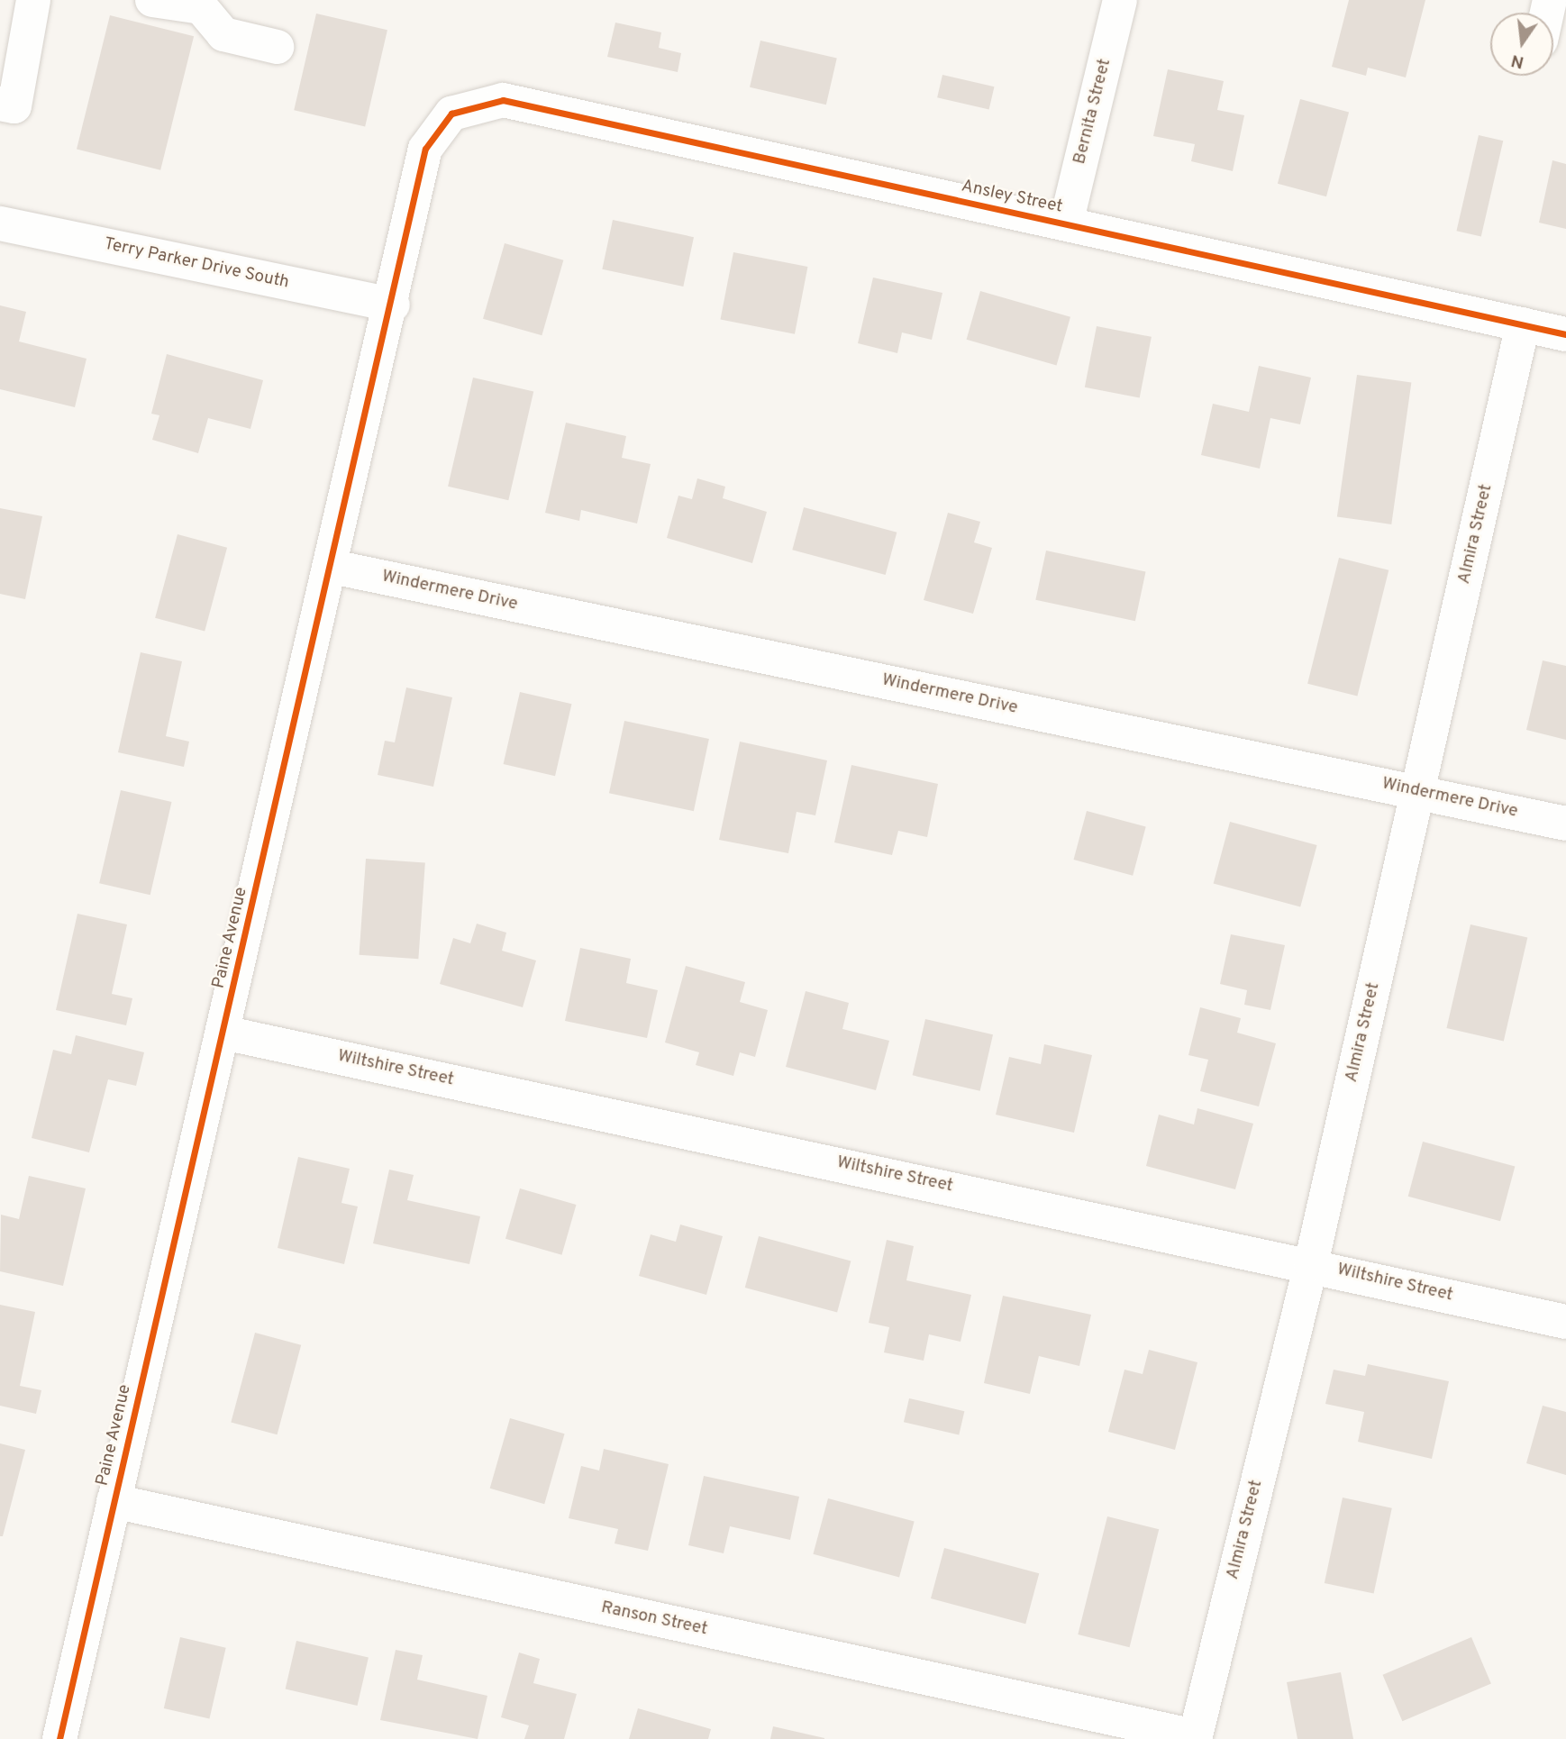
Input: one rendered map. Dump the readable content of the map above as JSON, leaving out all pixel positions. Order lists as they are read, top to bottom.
{
  "streets": {
    "street": [
      "Bernita Street",
      "Ansley Street",
      "Terry Parker Drive South",
      "Almira Street",
      "Windermere Drive",
      "Paine Avenue",
      "Wiltshire Street",
      "Ranson Street"
    ]
  },
  "crossings": [
    ["Bernita Street", "Ansley Street"],
    ["Ansley Street", "Almira Street"],
    ["Ansley Street", "Paine Avenue"],
    ["Terry Parker Drive South", "Paine Avenue"],
    ["Almira Street", "Windermere Drive"],
    ["Almira Street", "Wiltshire Street"],
    ["Almira Street", "Ranson Street"],
    ["Windermere Drive", "Paine Avenue"],
    ["Paine Avenue", "Wiltshire Street"],
    ["Paine Avenue", "Ranson Street"]
  ],
  "north": "bottom"
}
